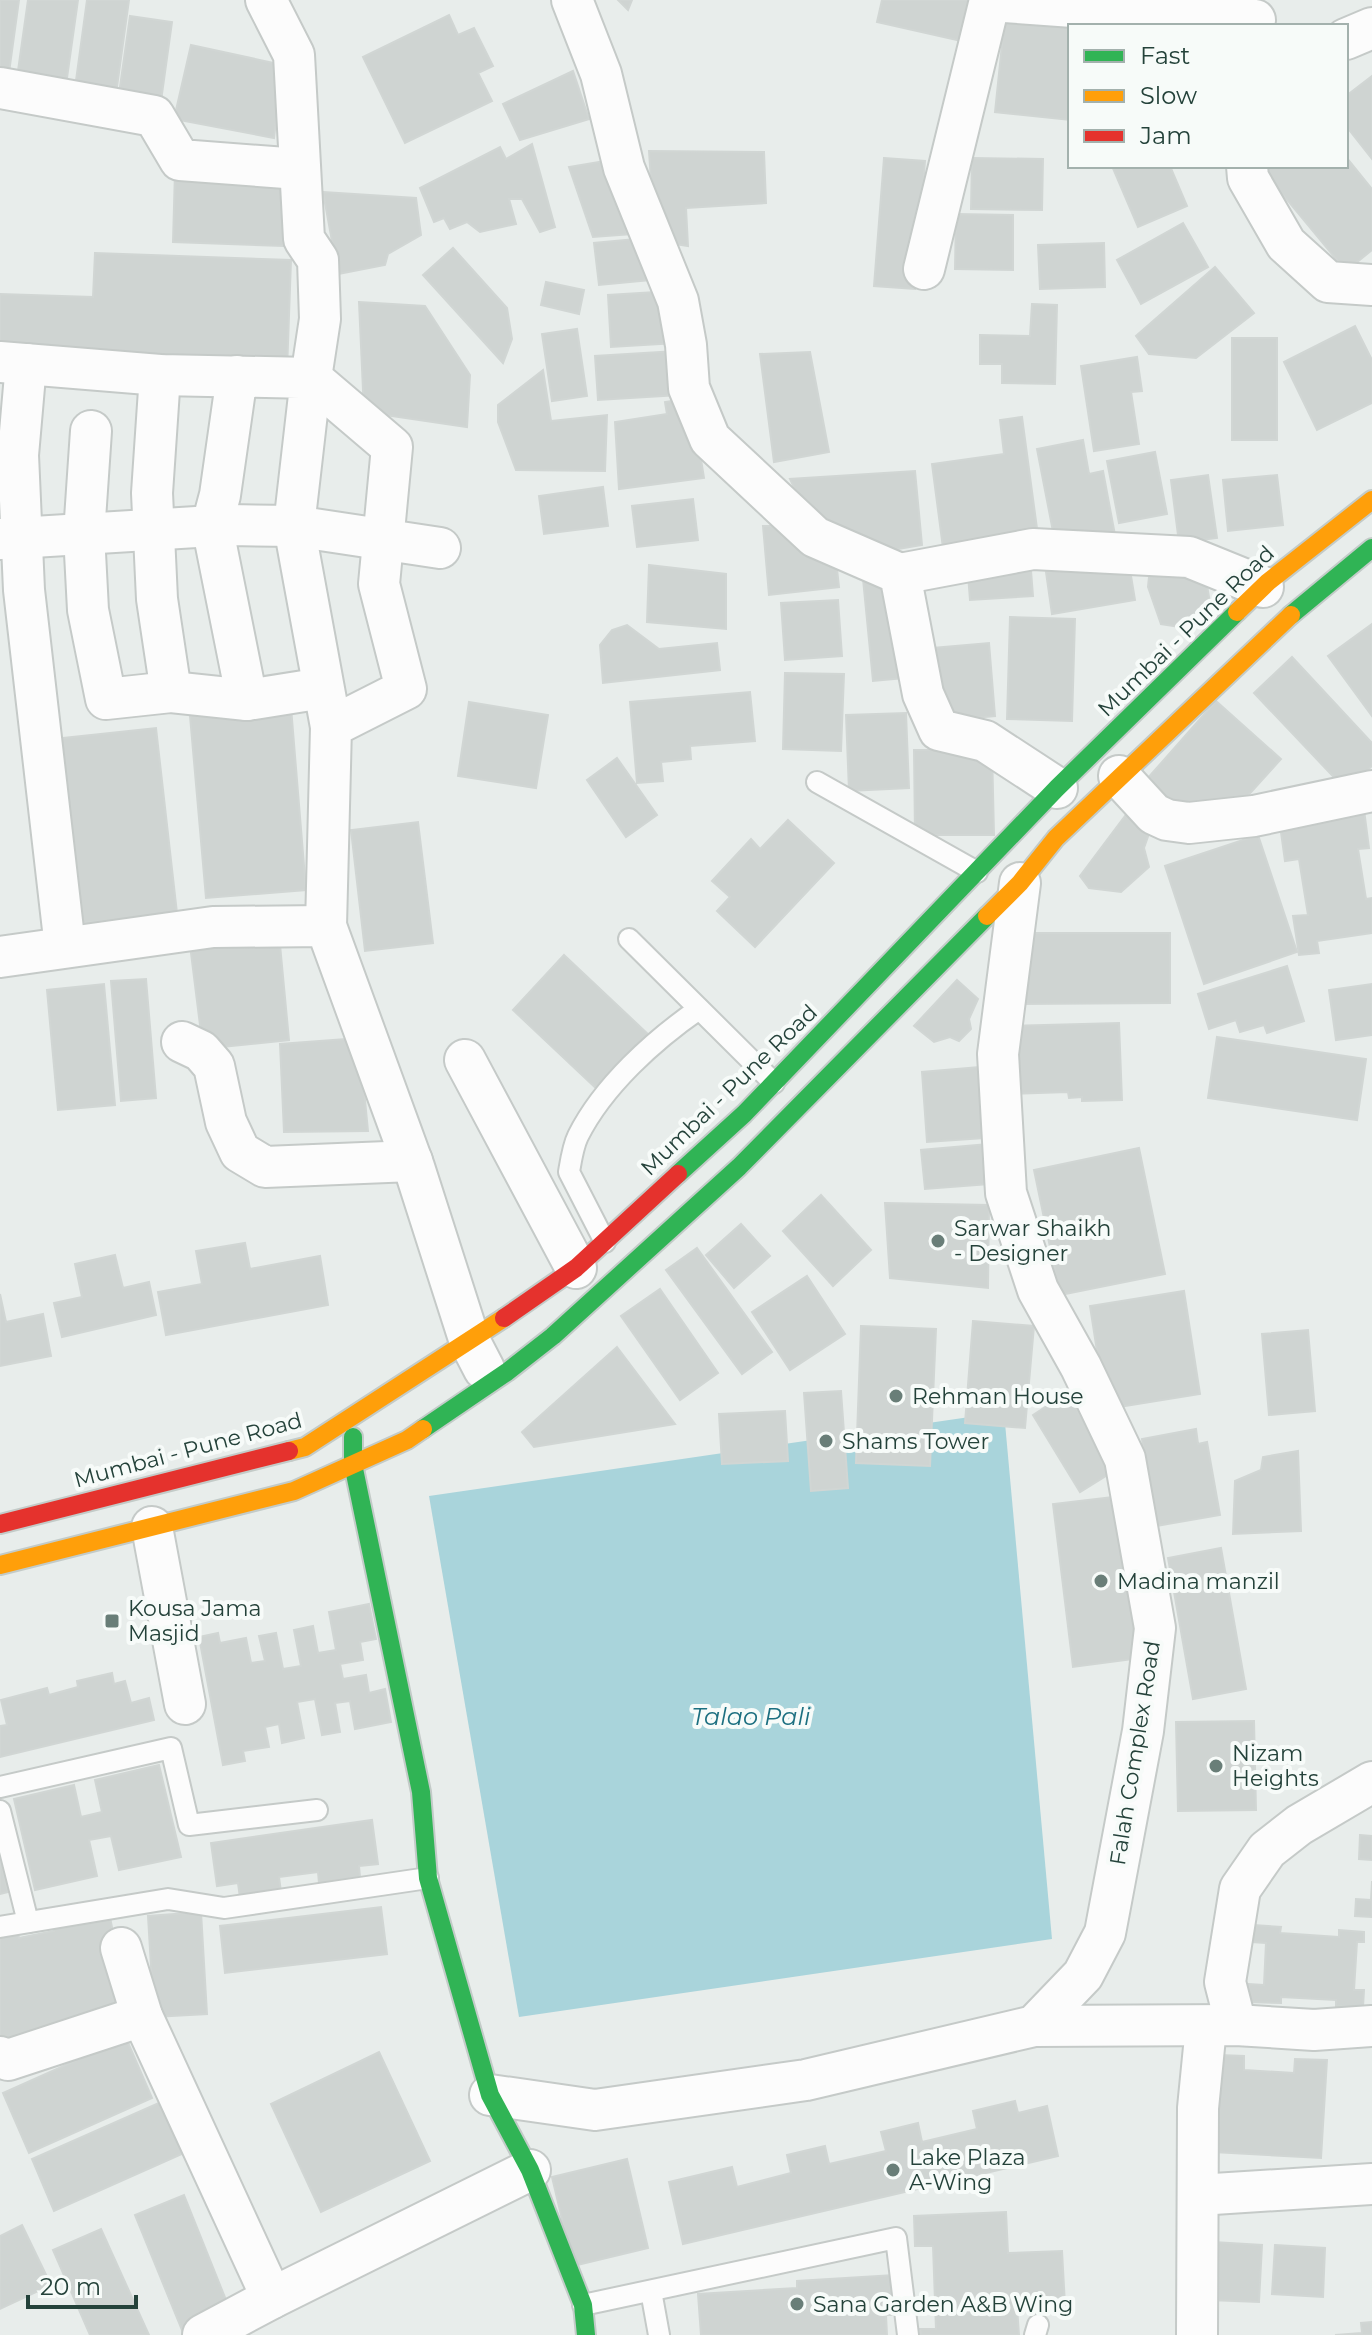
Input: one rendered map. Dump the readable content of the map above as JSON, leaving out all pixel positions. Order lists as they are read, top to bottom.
{
  "streets": {
    "main road": ["Mumbai - Pune Road"],
    "street": ["Falah Complex Road"]
  },
  "water": ["Talao Pali"],
  "places": {
    "other": [
      "Sarwar Shaikh - Designer",
      "Rehman House",
      "Shams Tower",
      "Madina manzil",
      "Nizam Heights",
      "Lake Plaza A-Wing",
      "Sana Garden A&B Wing"
    ],
    "transit": ["Kousa Jama Masjid"]
  },
  "legend": ["Fast", "Slow", "Jam"],
  "scale_bar": "20 m"
}
